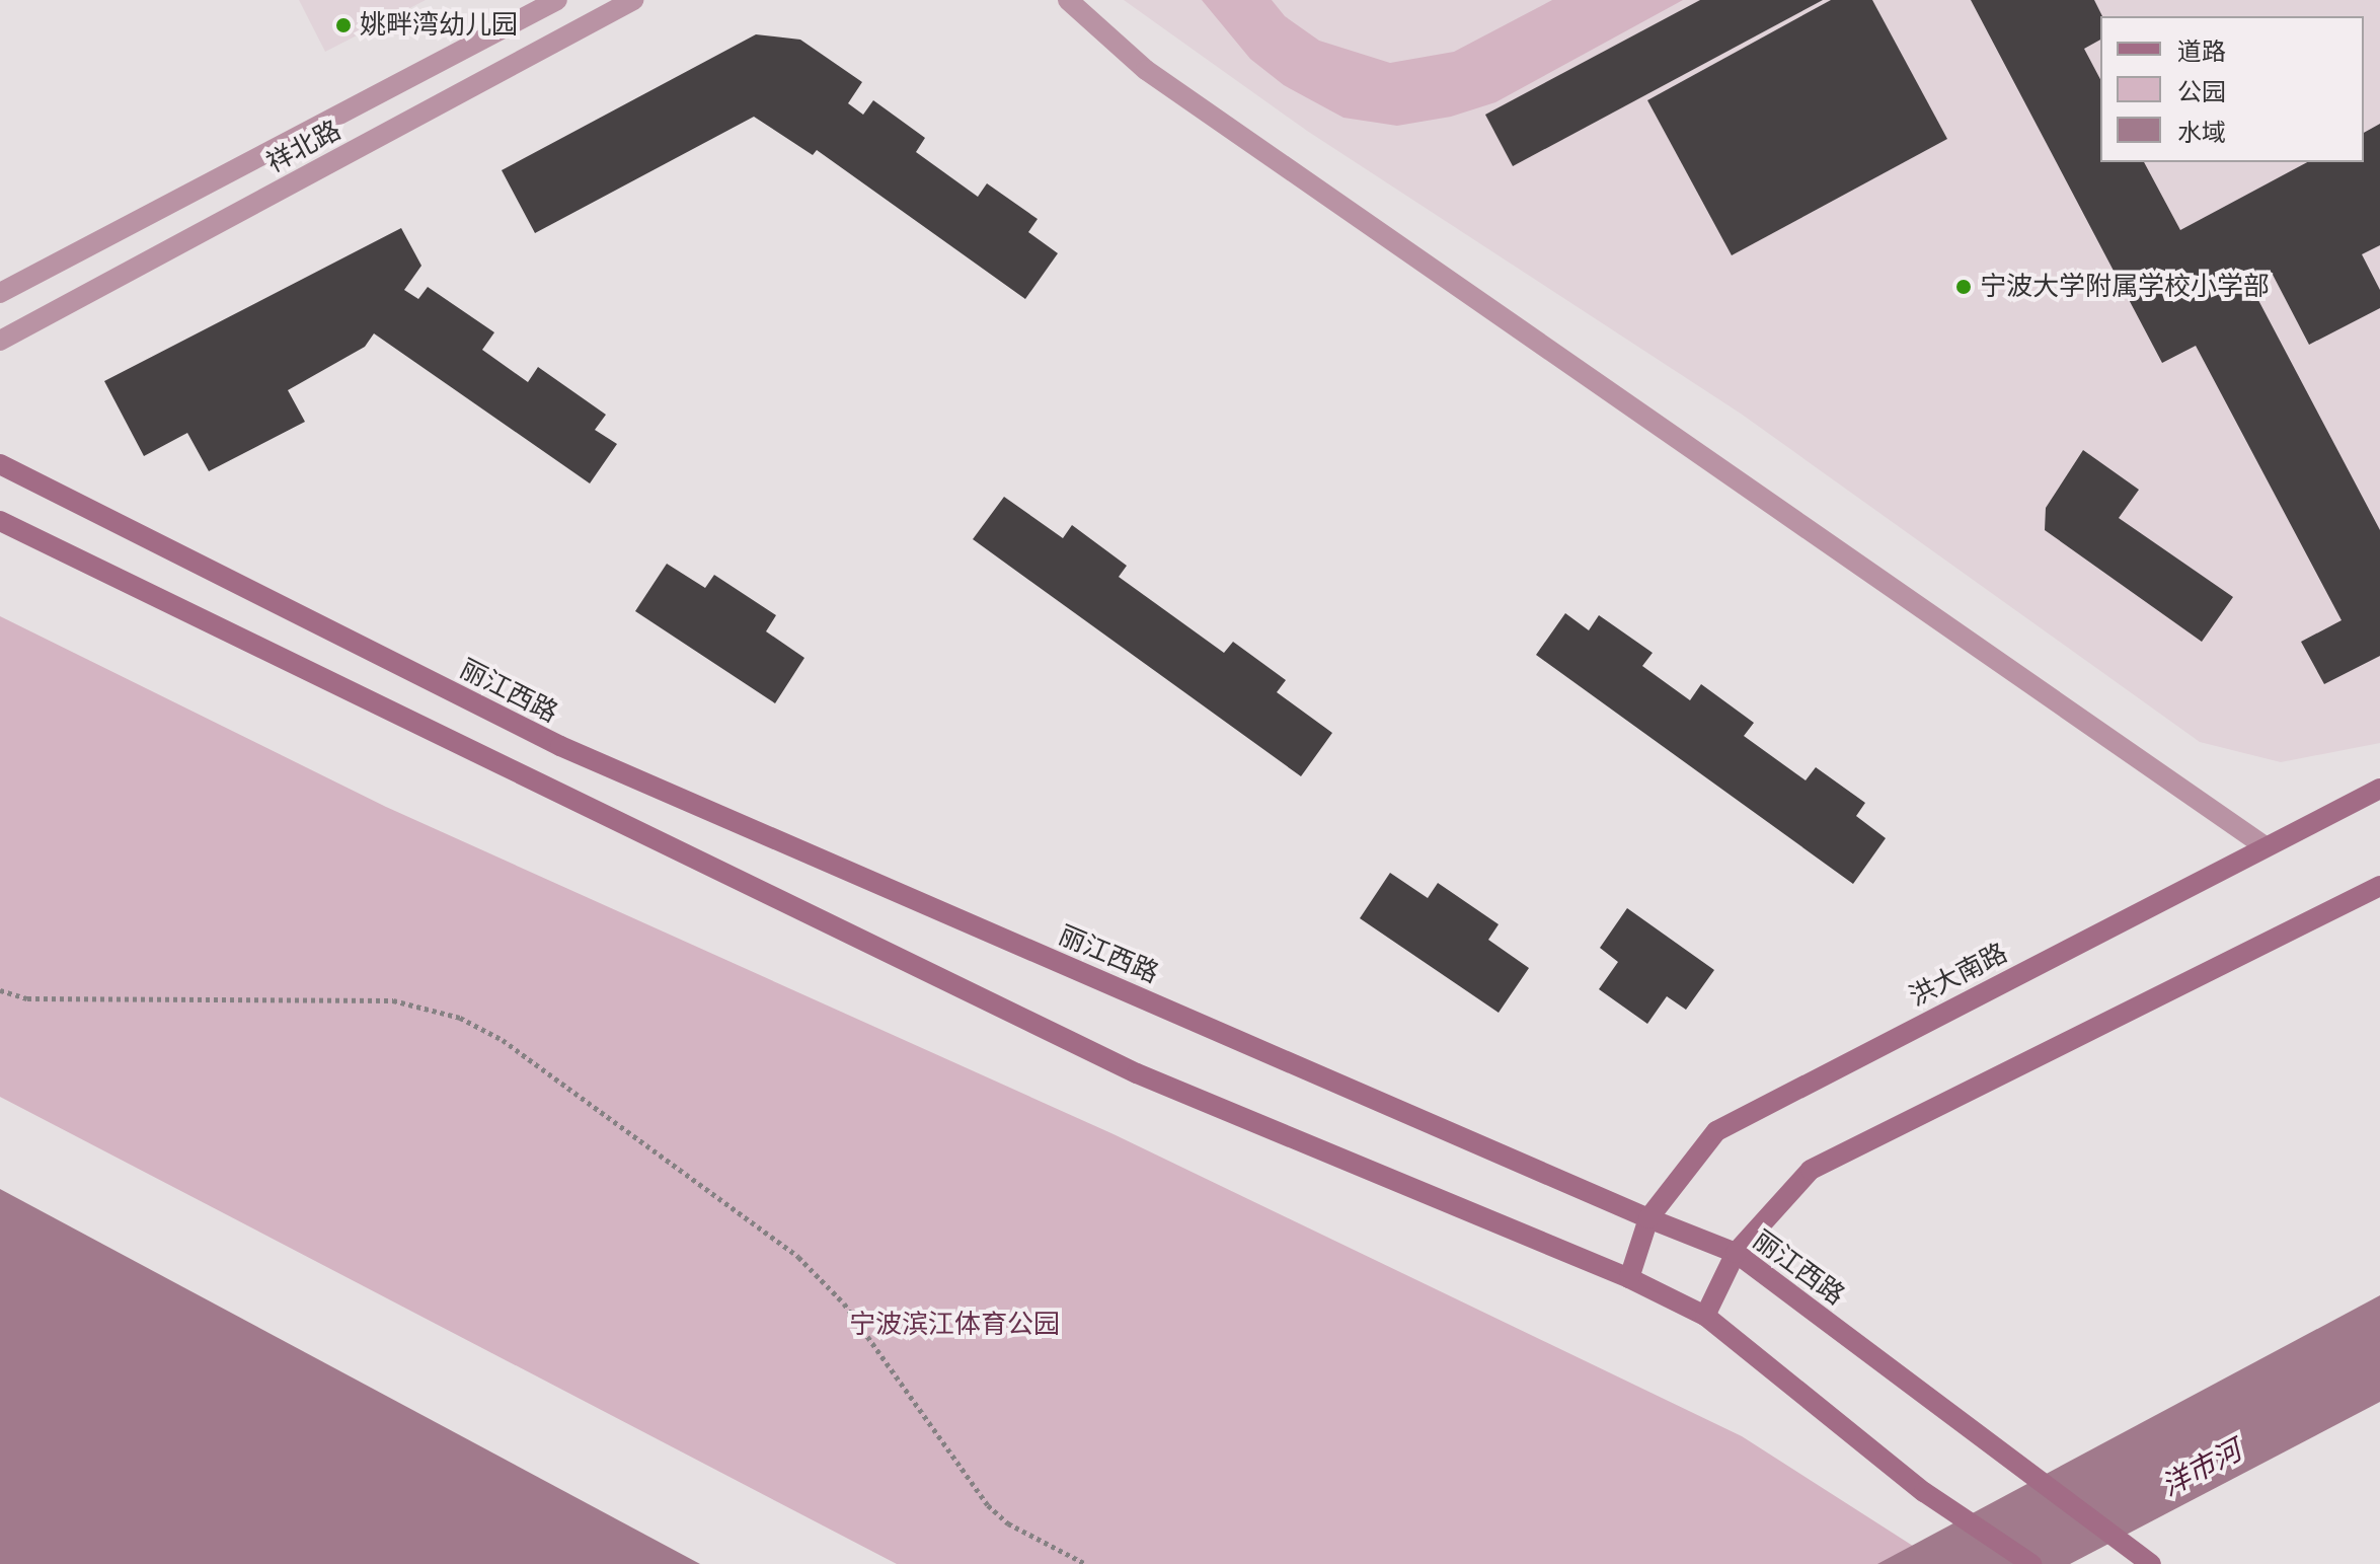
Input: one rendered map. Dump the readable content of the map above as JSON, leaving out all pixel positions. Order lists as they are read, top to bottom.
{
  "streets": {
    "main road": ["丽江西路", "洪大南路"],
    "street": ["祥北路"]
  },
  "crossings": [
    ["丽江西路", "洪大南路"]
  ],
  "water": ["洋市河"],
  "parks": ["宁波滨江体育公园"],
  "places": ["姚畔湾幼儿园", "宁波大学附属学校小学部"],
  "legend": ["道路", "公园", "水域"]
}
